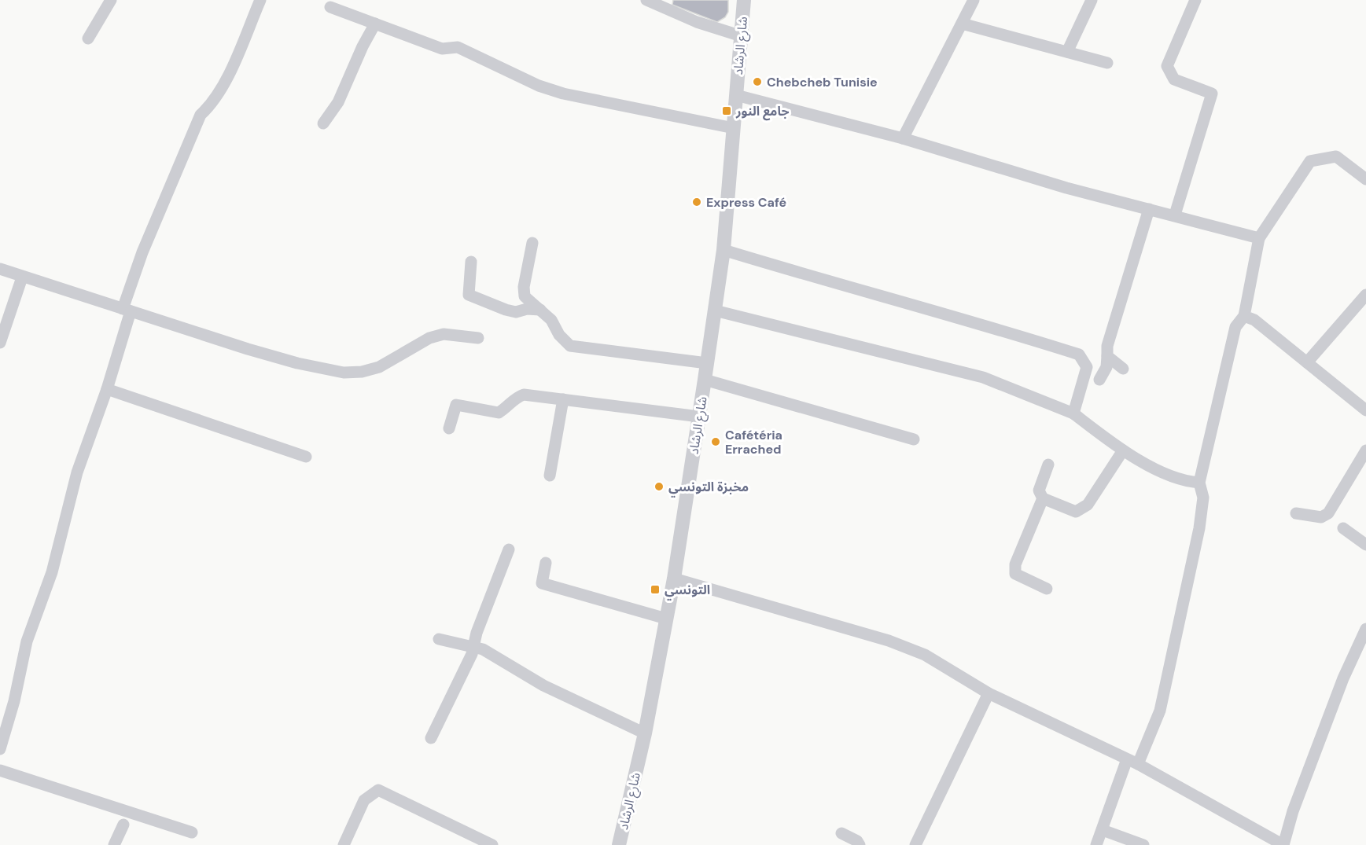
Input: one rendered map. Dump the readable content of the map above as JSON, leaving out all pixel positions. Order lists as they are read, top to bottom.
{
  "streets": {
    "street": ["شارع الرشاد"]
  },
  "places": {
    "other": [
      "Chebcheb Tunisie",
      "Express Café",
      "Cafétéria Errached",
      "مخبزة التونسي"
    ],
    "transit": ["جامع النور", "التونسي"]
  }
}
